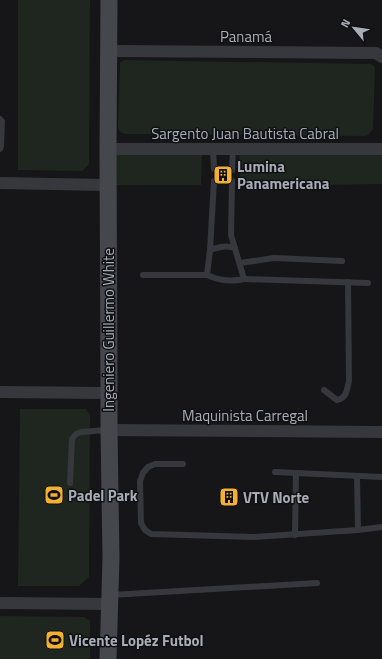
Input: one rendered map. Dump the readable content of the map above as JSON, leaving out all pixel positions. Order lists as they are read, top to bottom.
{
  "streets": {
    "street": [
      "Panamá",
      "Sargento Juan Bautista Cabral",
      "Ingeniero Guillermo White",
      "Maquinista Carregal"
    ]
  },
  "crossings": [
    ["Panamá", "Ingeniero Guillermo White"],
    ["Sargento Juan Bautista Cabral", "Ingeniero Guillermo White"],
    ["Ingeniero Guillermo White", "Maquinista Carregal"]
  ],
  "places": {
    "building": ["Lumina Panamericana", "VTV Norte"],
    "sports": ["Padel Park", "Vicente Lopéz Futbol"]
  },
  "north": "top left"
}
